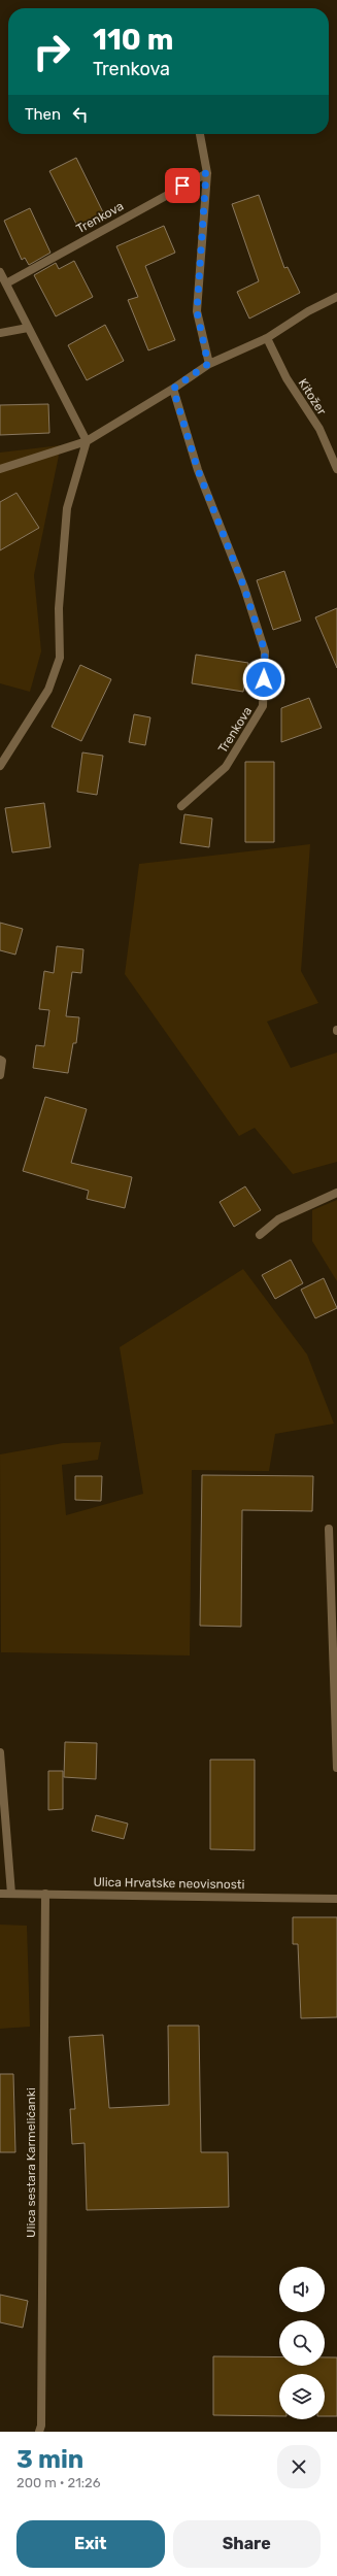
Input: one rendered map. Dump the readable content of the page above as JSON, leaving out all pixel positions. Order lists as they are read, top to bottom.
{
  "streets": {
    "street": [
      "Trenkova",
      "Kitožer",
      "Ulica Hrvatske neovisnosti",
      "Ulica sestara Karmelićanki"
    ]
  },
  "crossings": [
    ["Ulica Hrvatske neovisnosti", "Ulica sestara Karmelićanki"]
  ],
  "page": {
    "turn": ["110 m", "Trenkova"],
    "then": "Then",
    "heading": ["3 min", "200 m · 21:26"],
    "buttons": ["Exit", "Share"]
  }
}
